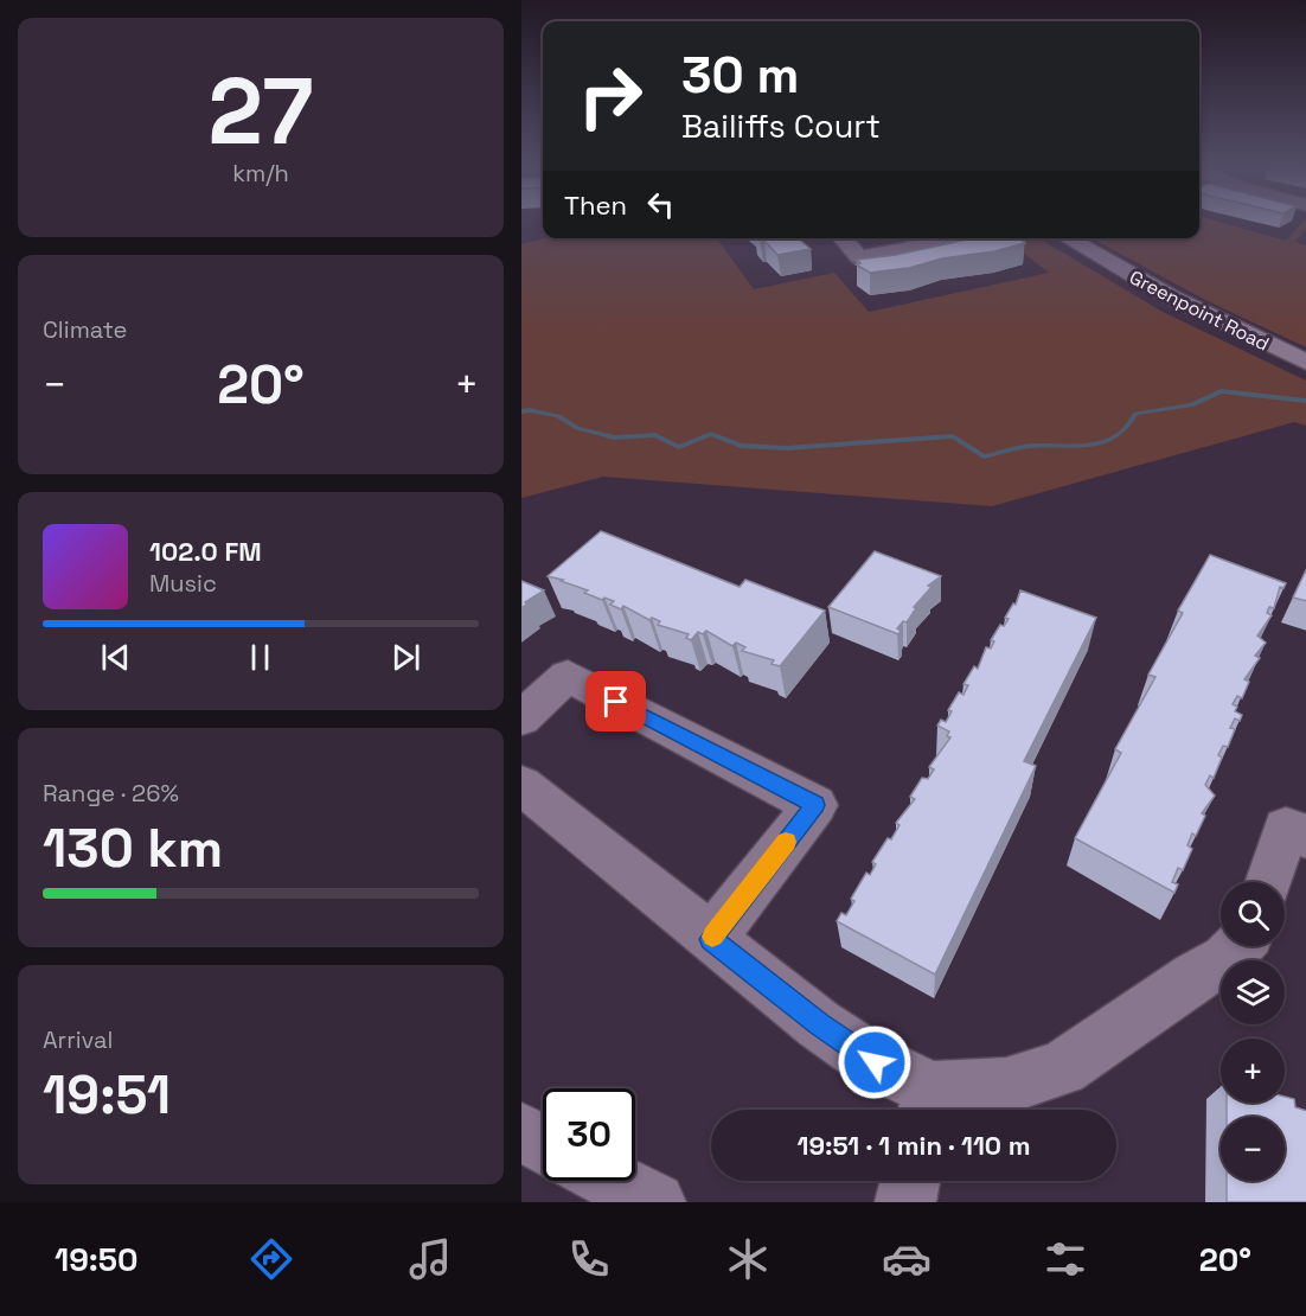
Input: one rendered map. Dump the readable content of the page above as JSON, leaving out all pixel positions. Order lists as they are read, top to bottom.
{
  "streets": {
    "street": ["Greenpoint Road"]
  },
  "page": {
    "tile": [
      ["27", "km/h"],
      "Climate",
      ["Range · 26%", "130 km"],
      ["Arrival", "19:51"]
    ],
    "turn": ["30 m", "Bailiffs Court"],
    "then": "Then",
    "heat": ["−", "20°", "+"],
    "song": ["102.0 FM", "Music"],
    "map_buttons": ["+", "−"],
    "limit": "30",
    "trip": "19:51 · 1 min · 110 m",
    "tabs": ["19:50", "20°"]
  }
}
